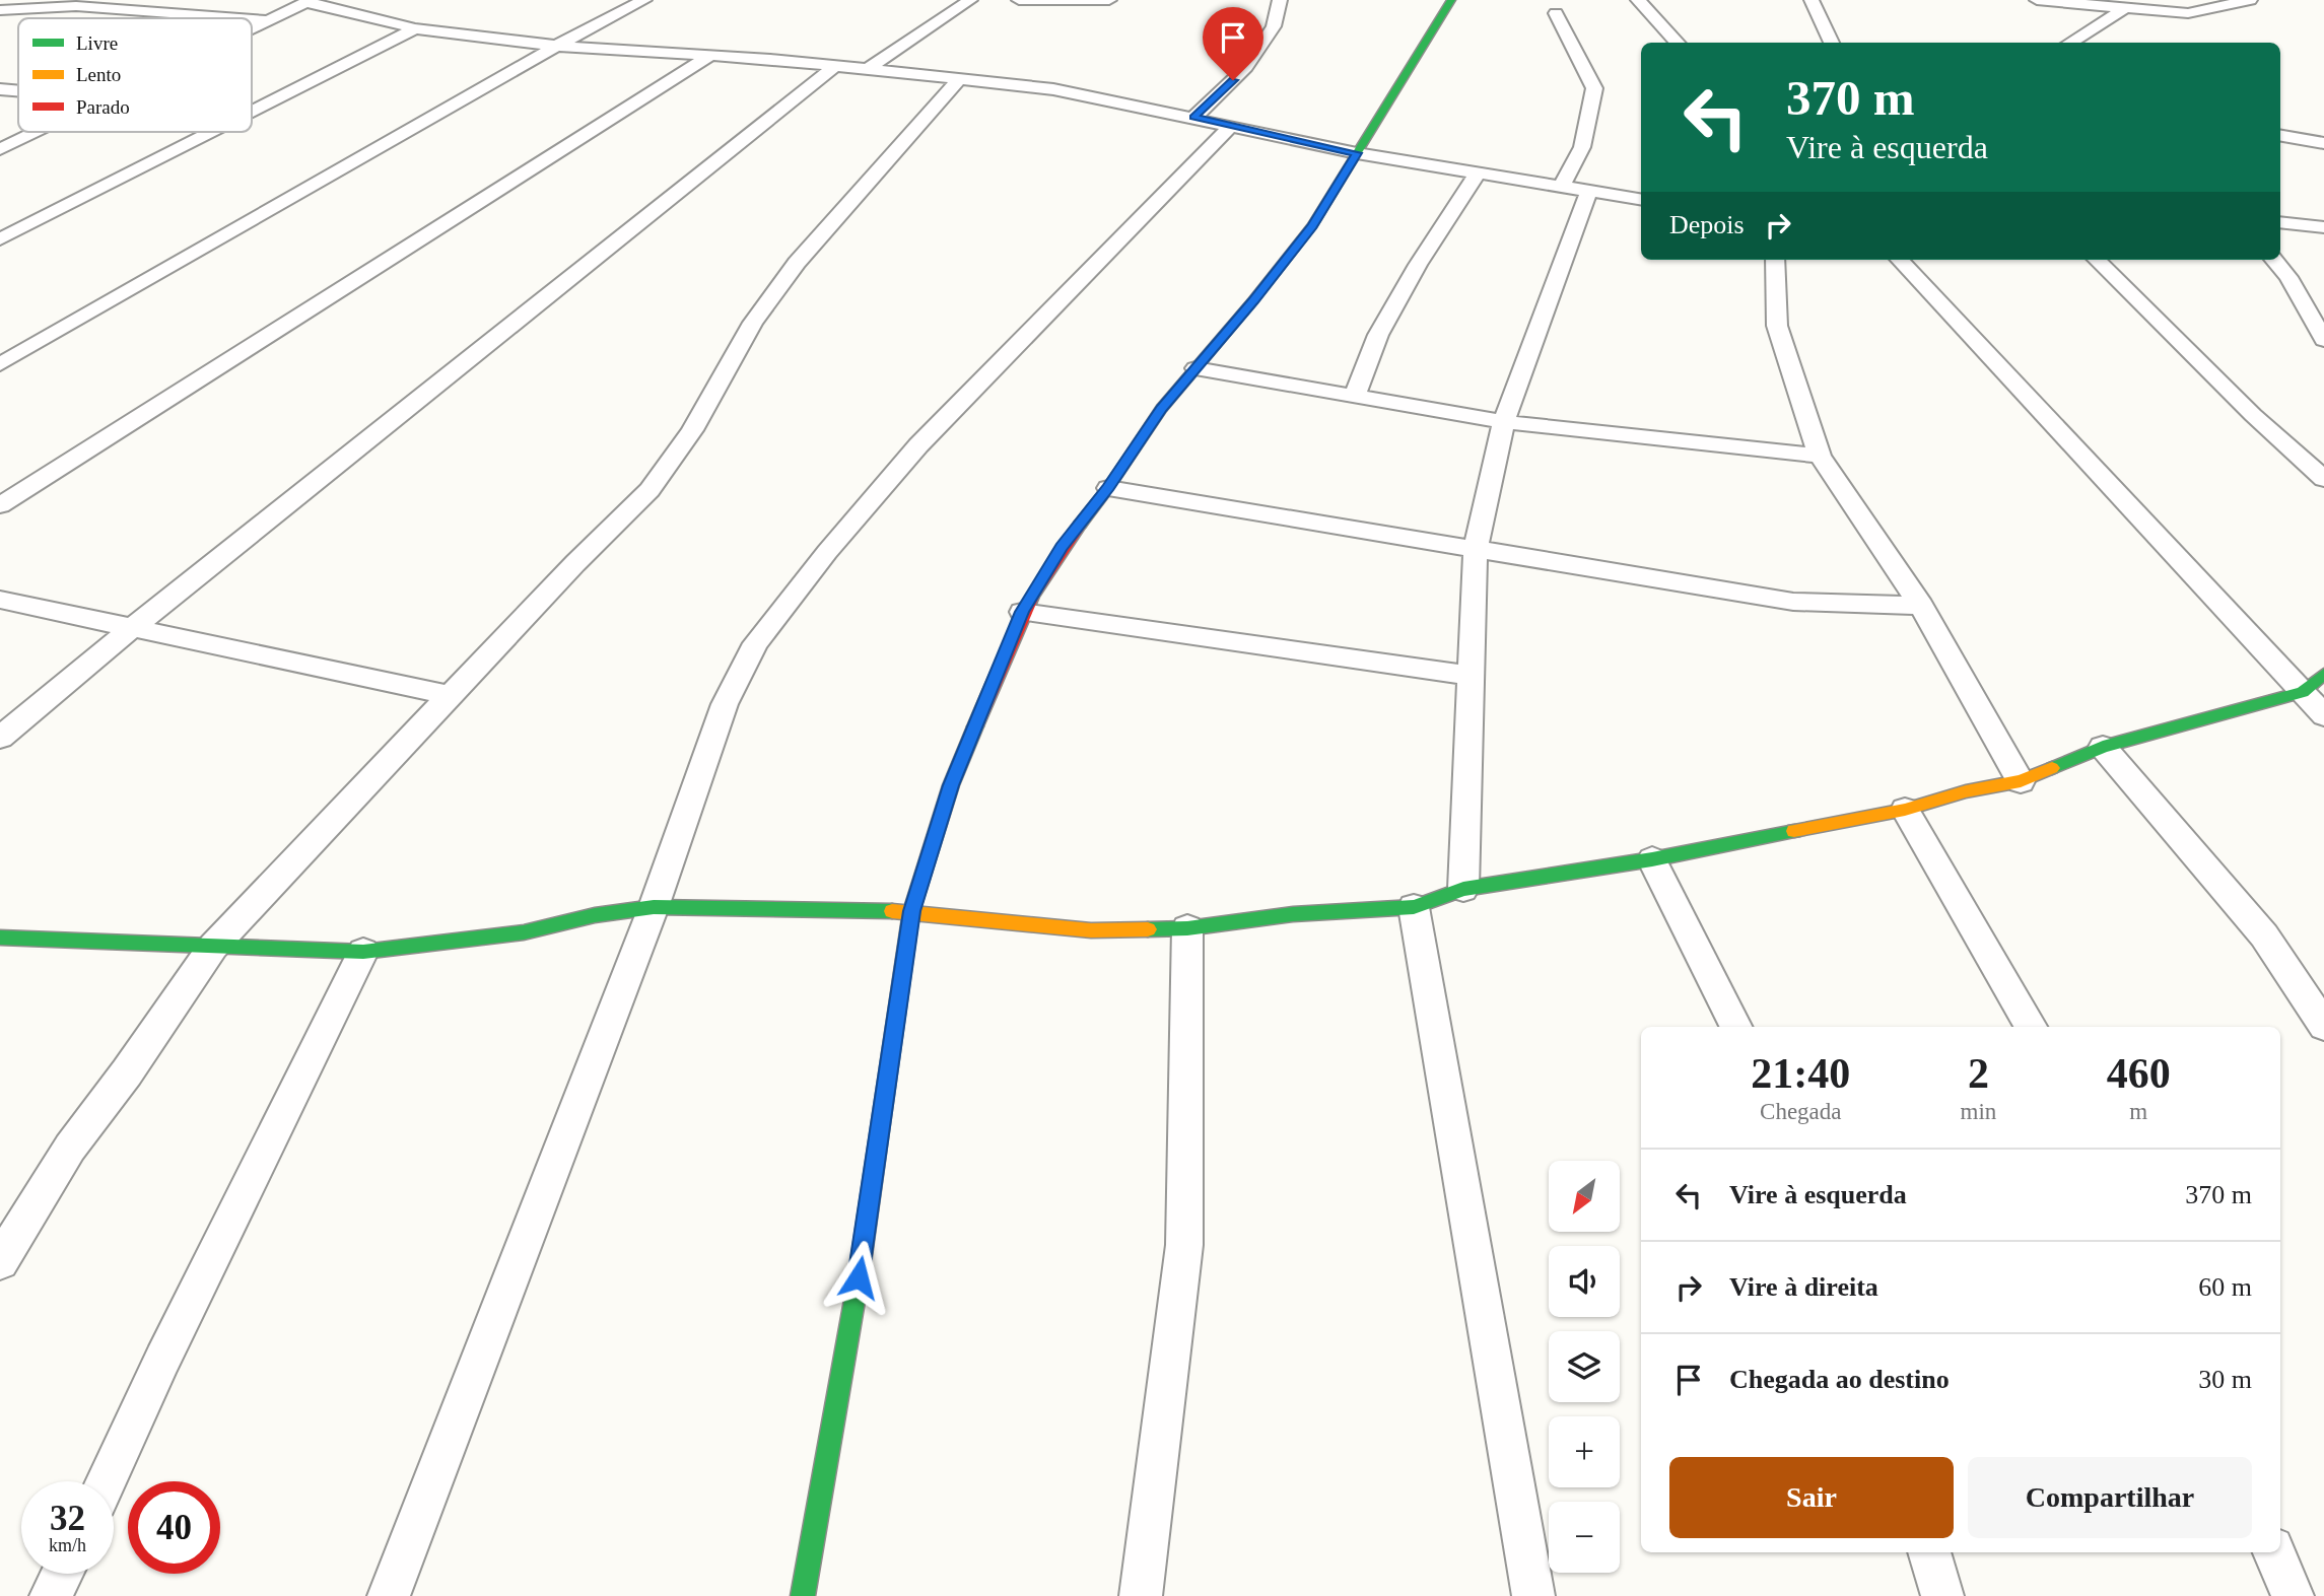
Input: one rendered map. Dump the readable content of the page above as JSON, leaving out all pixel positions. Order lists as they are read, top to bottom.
{
  "legend": ["Livre", "Lento", "Parado"],
  "north": "bottom left",
  "page": {
    "turn": ["370 m", "Vire à esquerda"],
    "then": "Depois",
    "eta": [
      "21:40",
      "Chegada",
      "2",
      "min",
      "460",
      "m"
    ],
    "list": [
      {
        "name": "Vire à esquerda",
        "value": "370 m"
      },
      {
        "name": "Vire à direita",
        "value": "60 m"
      },
      {
        "name": "Chegada ao destino",
        "value": "30 m"
      }
    ],
    "map_buttons": ["+", "−"],
    "buttons": ["Sair", "Compartilhar"],
    "speed": "32 km/h",
    "limit": "40"
  }
}
